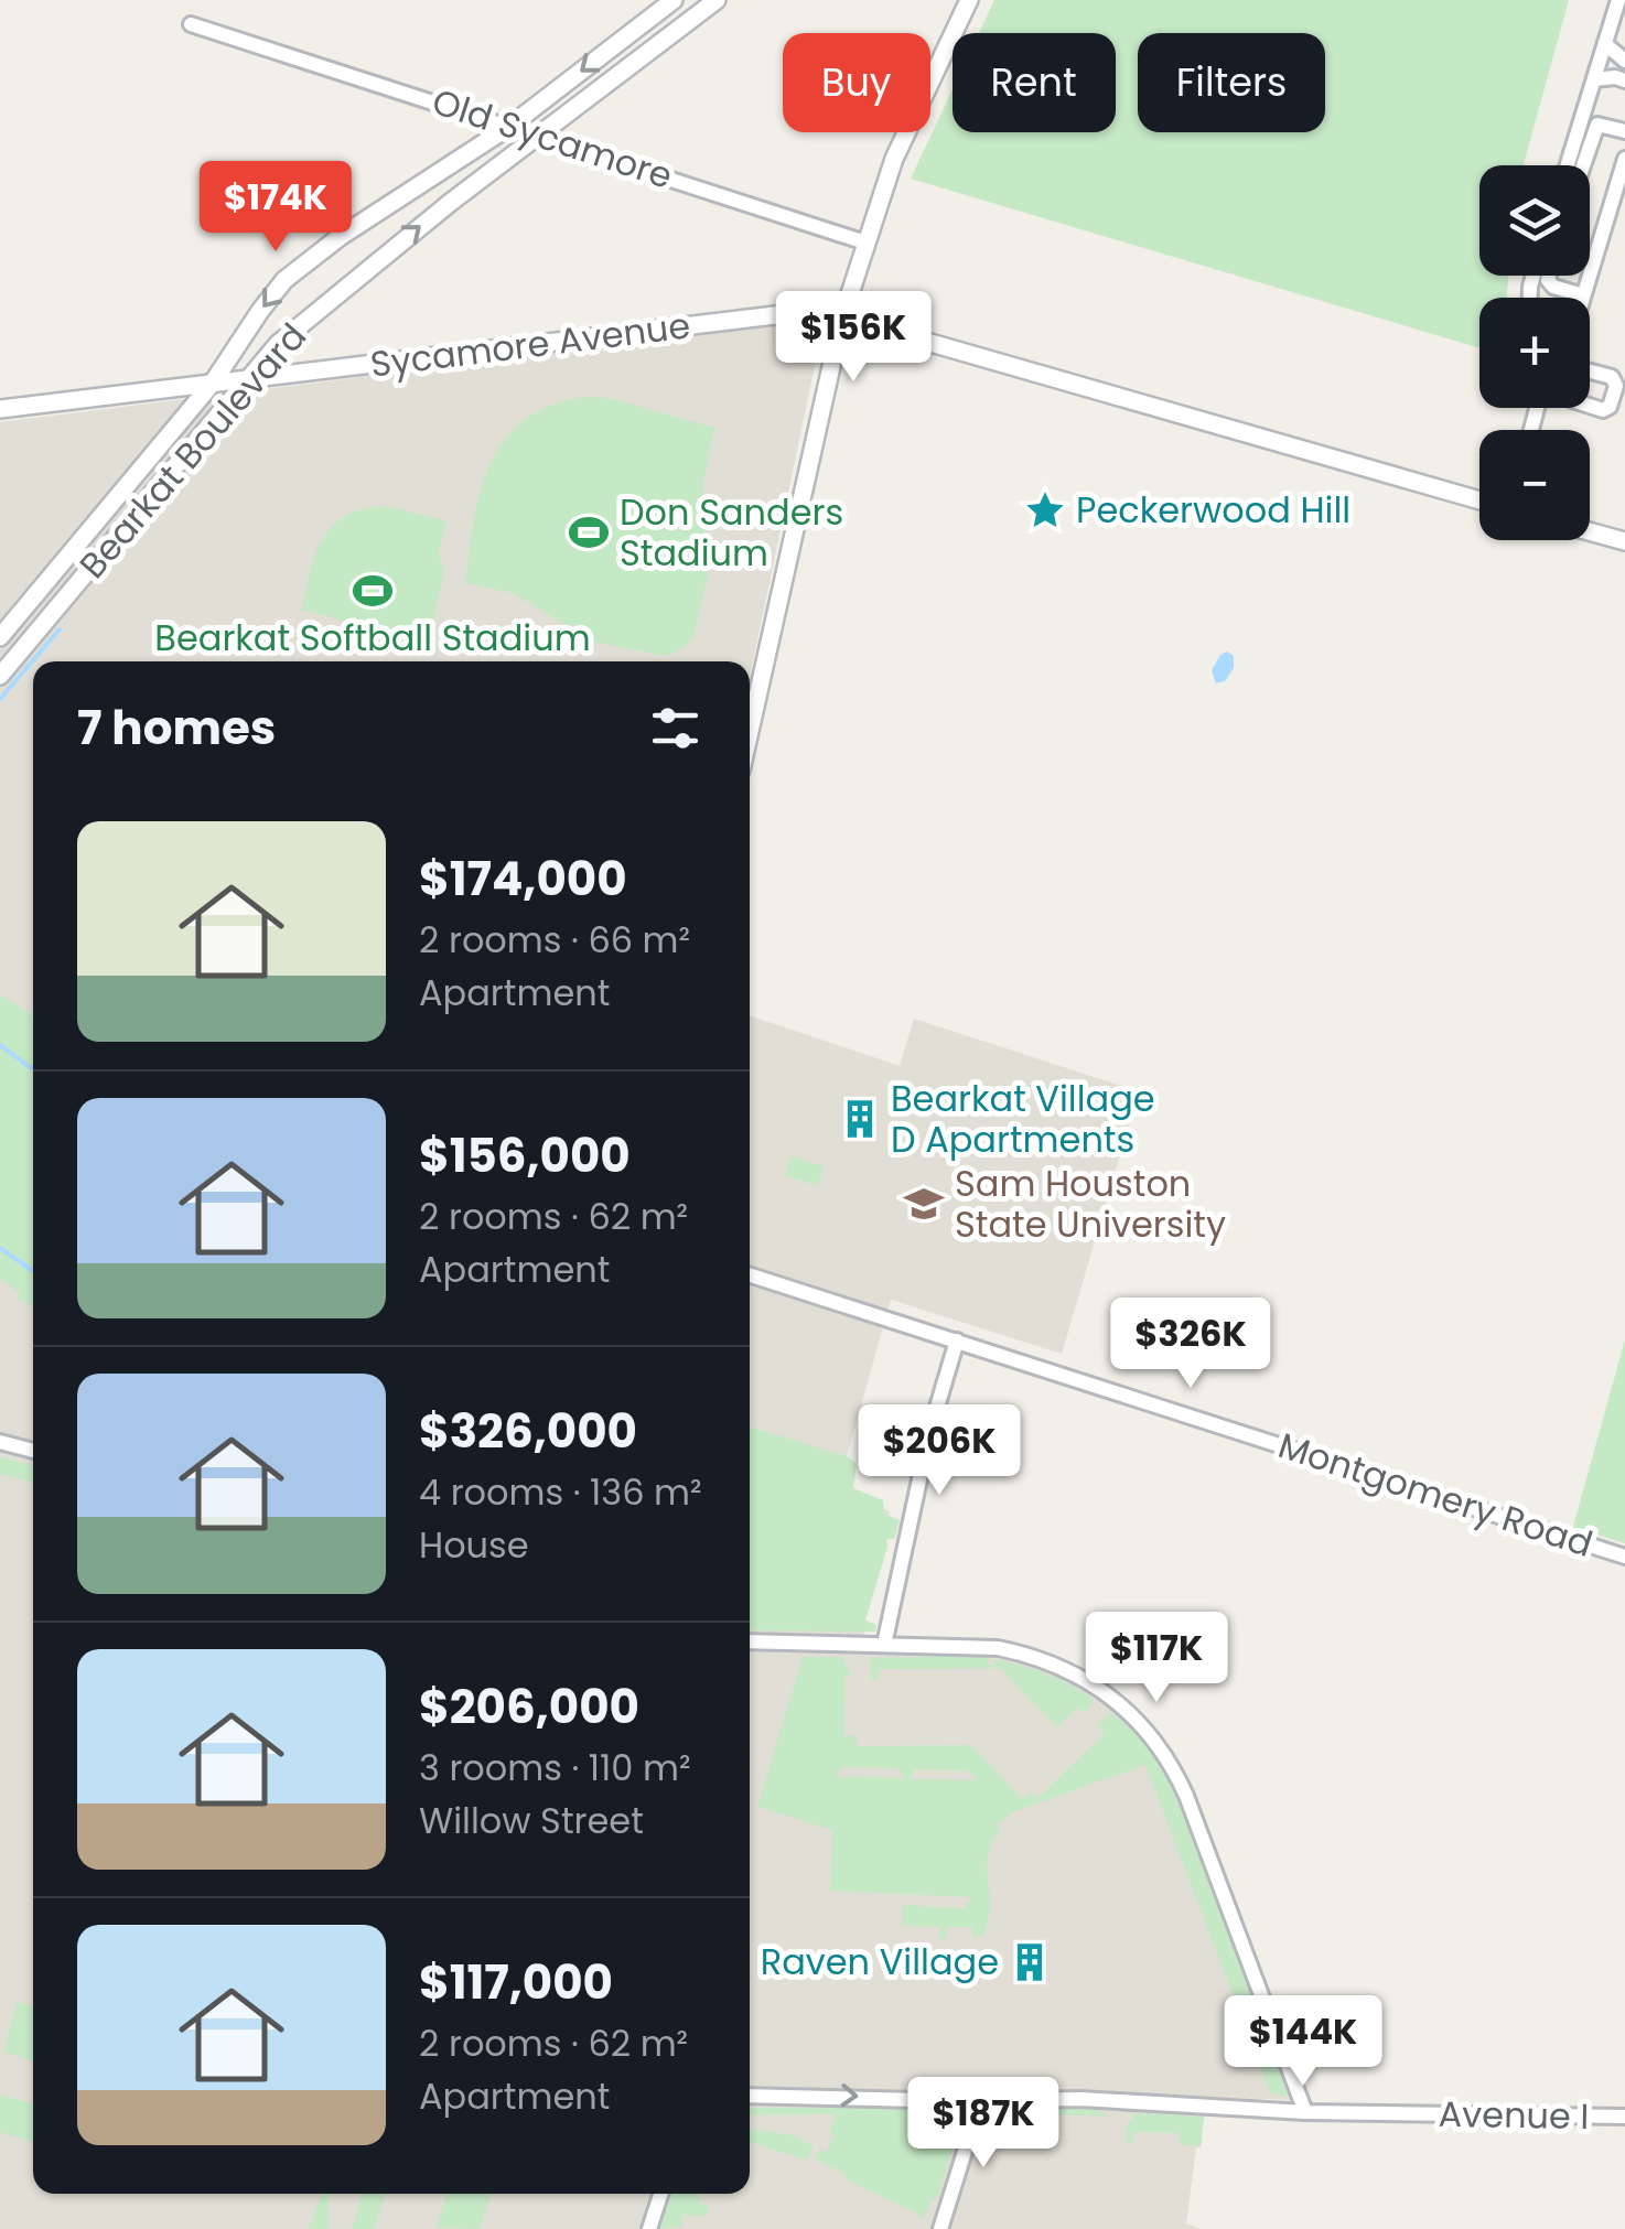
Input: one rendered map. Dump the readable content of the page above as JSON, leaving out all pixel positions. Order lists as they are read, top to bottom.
{
  "streets": {
    "street": [
      "Old Sycamore",
      "Sycamore Avenue",
      "Bearkat Boulevard",
      "Montgomery Road",
      "Avenue I"
    ]
  },
  "crossings": [
    ["Old Sycamore", "Bearkat Boulevard"],
    ["Sycamore Avenue", "Bearkat Boulevard"]
  ],
  "places": {
    "place": ["Peckerwood Hill"],
    "sports": ["Don Sanders Stadium", "Bearkat Softball Stadium"],
    "building": ["Bearkat Village D Apartments", "Raven Village"],
    "school or university": ["Sam Houston State University"]
  },
  "page": {
    "chip": ["Buy", "Rent", "Filters"],
    "price": [
      "$174K",
      "$156K",
      "$326K",
      "$206K",
      "$117K",
      "$144K",
      "$187K"
    ],
    "map_buttons": ["+", "−"],
    "heading": "7 homes",
    "list": [
      {
        "name": "$174,000",
        "note": "2 rooms · 66 m² · Apartment"
      },
      {
        "name": "$156,000",
        "note": "2 rooms · 62 m² · Apartment"
      },
      {
        "name": "$326,000",
        "note": "4 rooms · 136 m² · House"
      },
      {
        "name": "$206,000",
        "note": "3 rooms · 110 m² · Willow Street"
      },
      {
        "name": "$117,000",
        "note": "2 rooms · 62 m² · Apartment"
      }
    ]
  }
}
